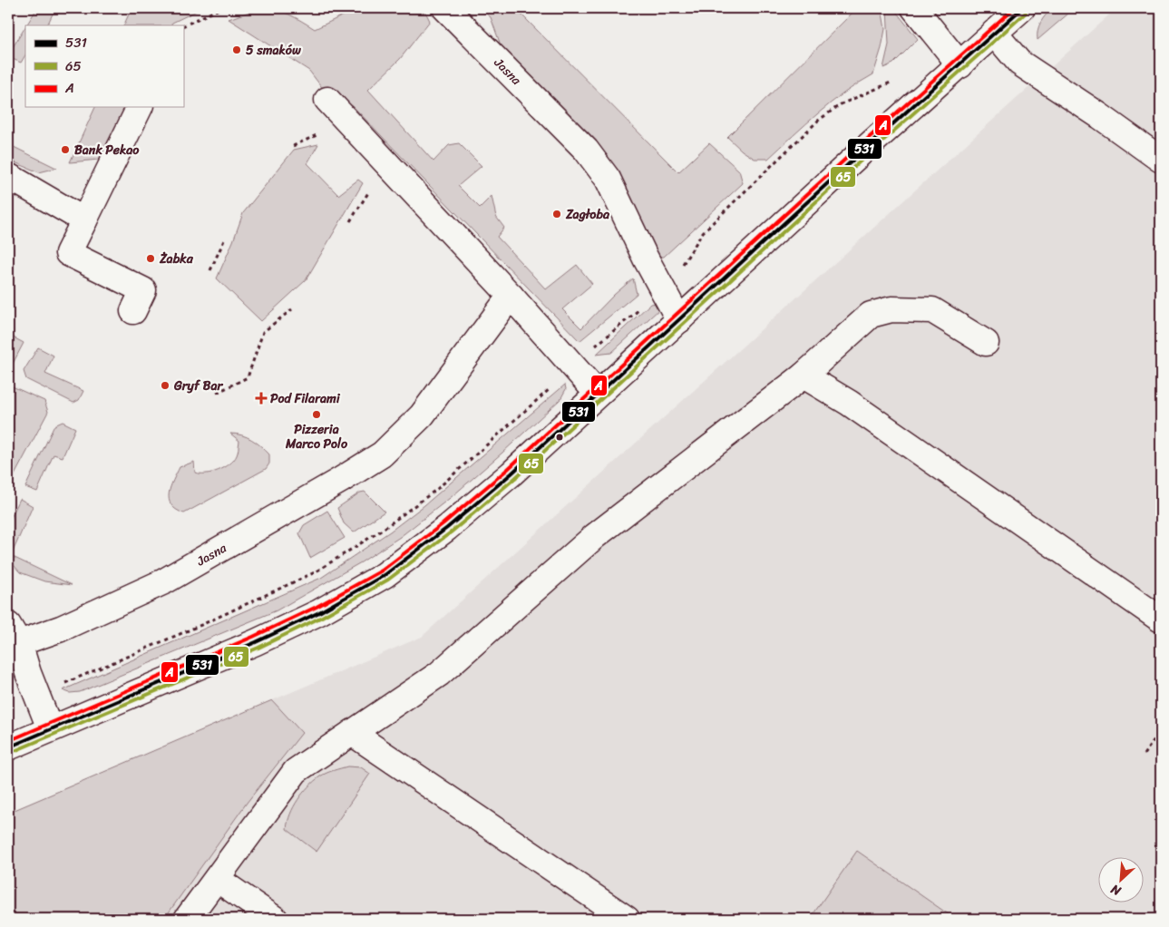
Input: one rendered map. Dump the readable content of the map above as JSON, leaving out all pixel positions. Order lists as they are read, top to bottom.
{
  "streets": {
    "street": ["Jasna"]
  },
  "places": {
    "other": [
      "5 smaków",
      "Bank Pekao",
      "Zagłoba",
      "Żabka",
      "Gryf Bar",
      "Pizzeria Marco Polo"
    ],
    "health": ["Pod Filarami"]
  },
  "lines": ["transit line 531", "transit line A", "transit line 65"],
  "legend": ["531", "65", "A"],
  "north": "bottom left"
}
